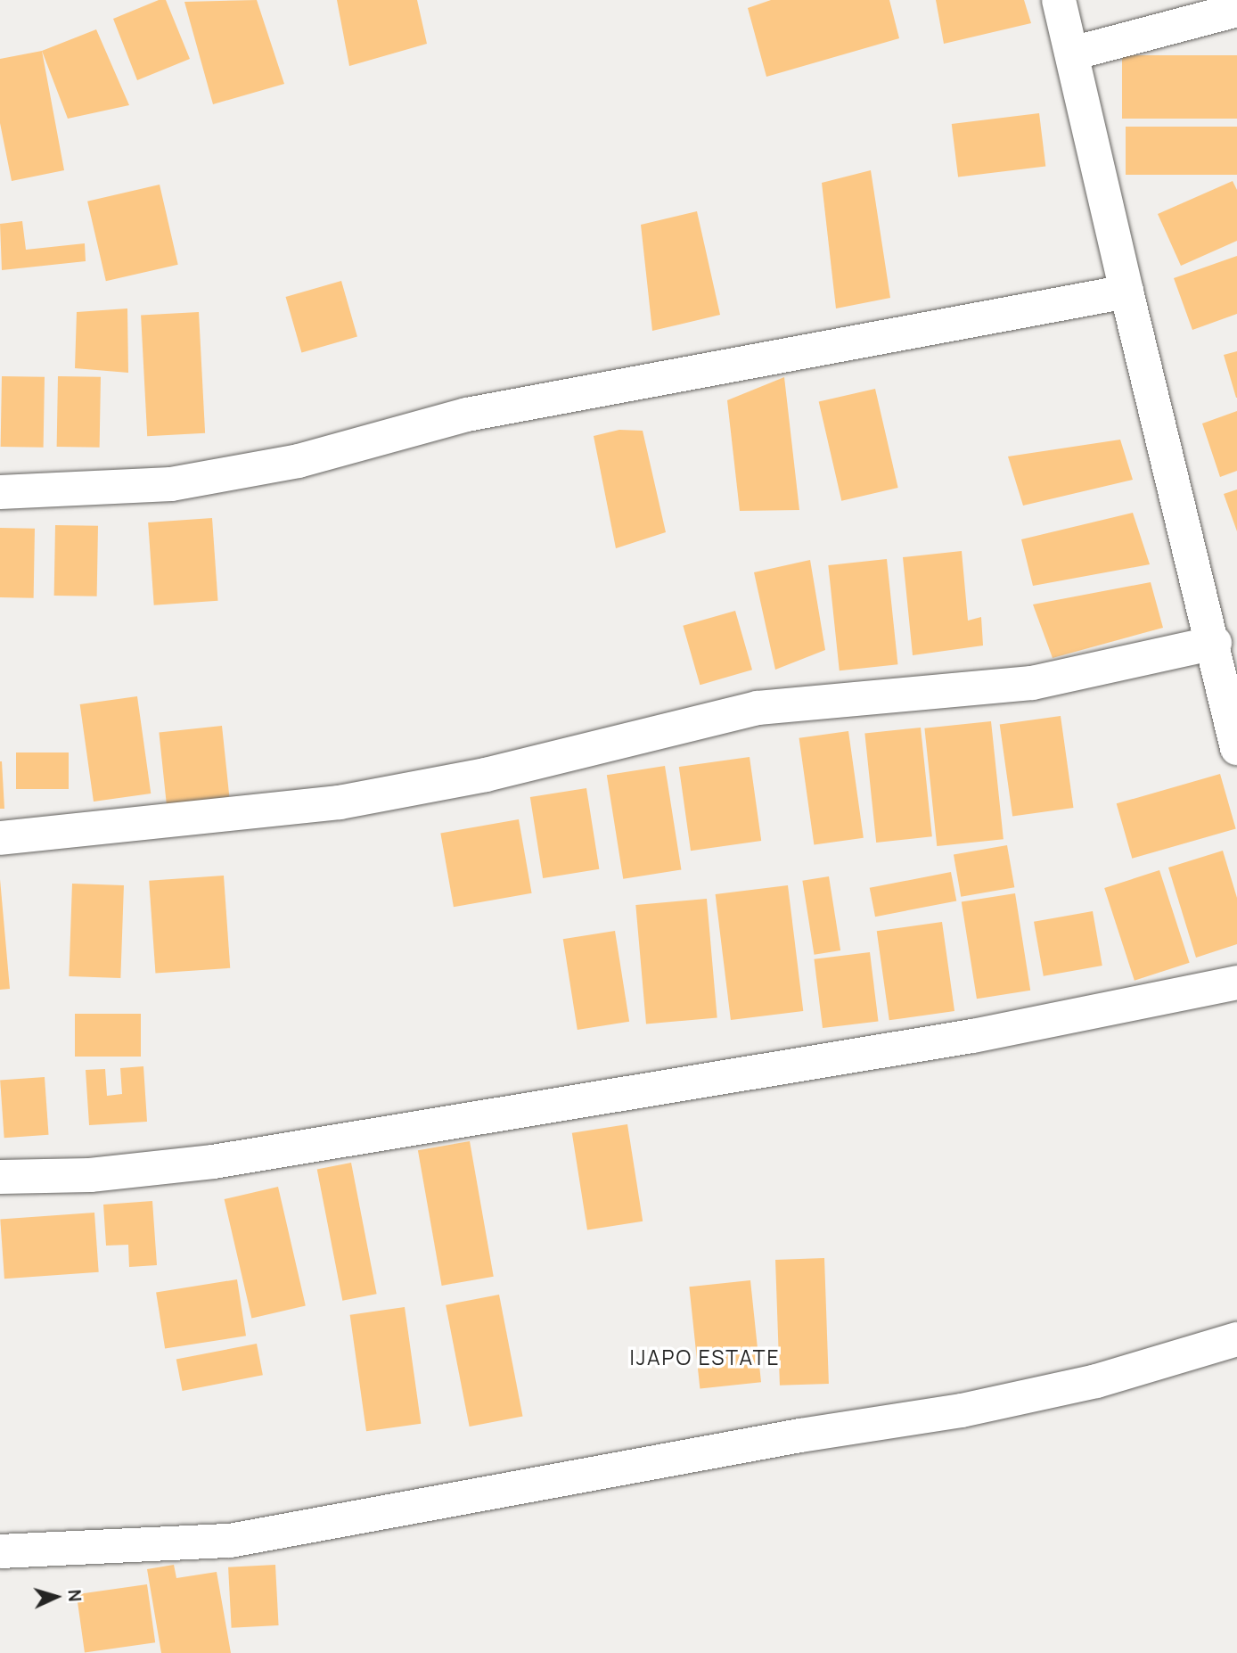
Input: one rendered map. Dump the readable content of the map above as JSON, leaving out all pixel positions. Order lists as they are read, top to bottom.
{
  "districts": ["IJAPO ESTATE"],
  "north": "right"
}
